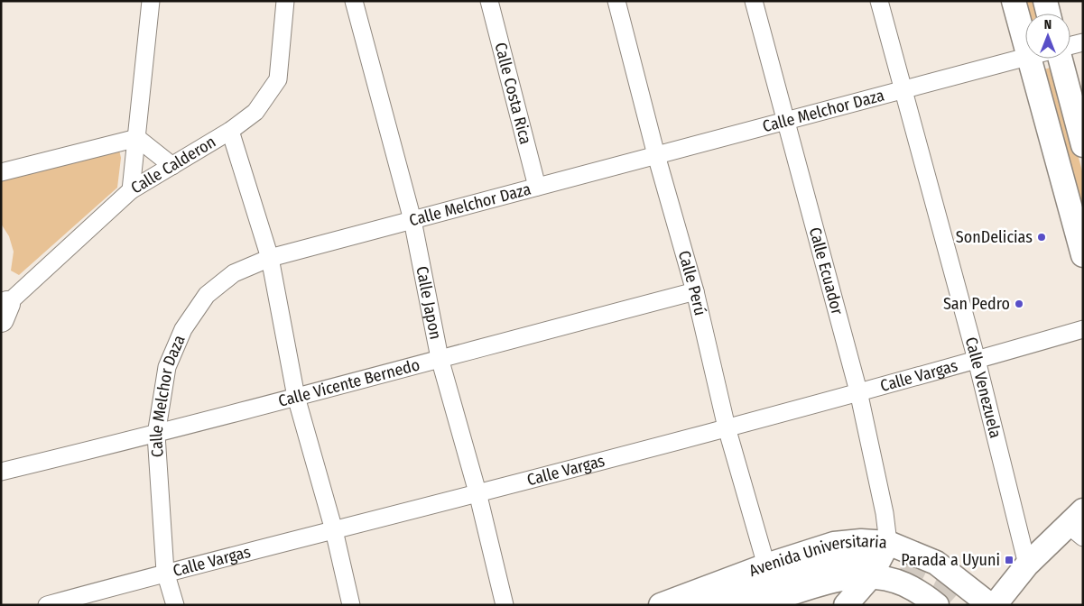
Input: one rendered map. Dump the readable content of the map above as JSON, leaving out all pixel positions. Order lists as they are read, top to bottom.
{
  "streets": {
    "main road": ["Avenida Universitaria"],
    "street": [
      "Calle Costa Rica",
      "Calle Melchor Daza",
      "Calle Calderon",
      "Calle Ecuador",
      "Calle Perú",
      "Calle Japon",
      "Calle Vargas",
      "Calle Vicente Bernedo",
      "Calle Venezuela"
    ]
  },
  "crossings": [
    ["Calle Costa Rica", "Calle Melchor Daza"],
    ["Calle Melchor Daza", "Calle Ecuador"],
    ["Calle Melchor Daza", "Calle Perú"],
    ["Calle Melchor Daza", "Calle Japon"],
    ["Calle Melchor Daza", "Calle Vargas"],
    ["Calle Melchor Daza", "Calle Vicente Bernedo"],
    ["Calle Melchor Daza", "Calle Venezuela"],
    ["Calle Ecuador", "Calle Vargas"],
    ["Calle Ecuador", "Avenida Universitaria"],
    ["Calle Perú", "Calle Vargas"],
    ["Calle Perú", "Calle Vicente Bernedo"],
    ["Calle Perú", "Avenida Universitaria"],
    ["Calle Japon", "Calle Vargas"],
    ["Calle Japon", "Calle Vicente Bernedo"],
    ["Calle Vargas", "Calle Venezuela"]
  ],
  "places": {
    "other": ["SonDelicias", "San Pedro"],
    "transit": ["Parada a Uyuni"]
  },
  "north": "top"
}
